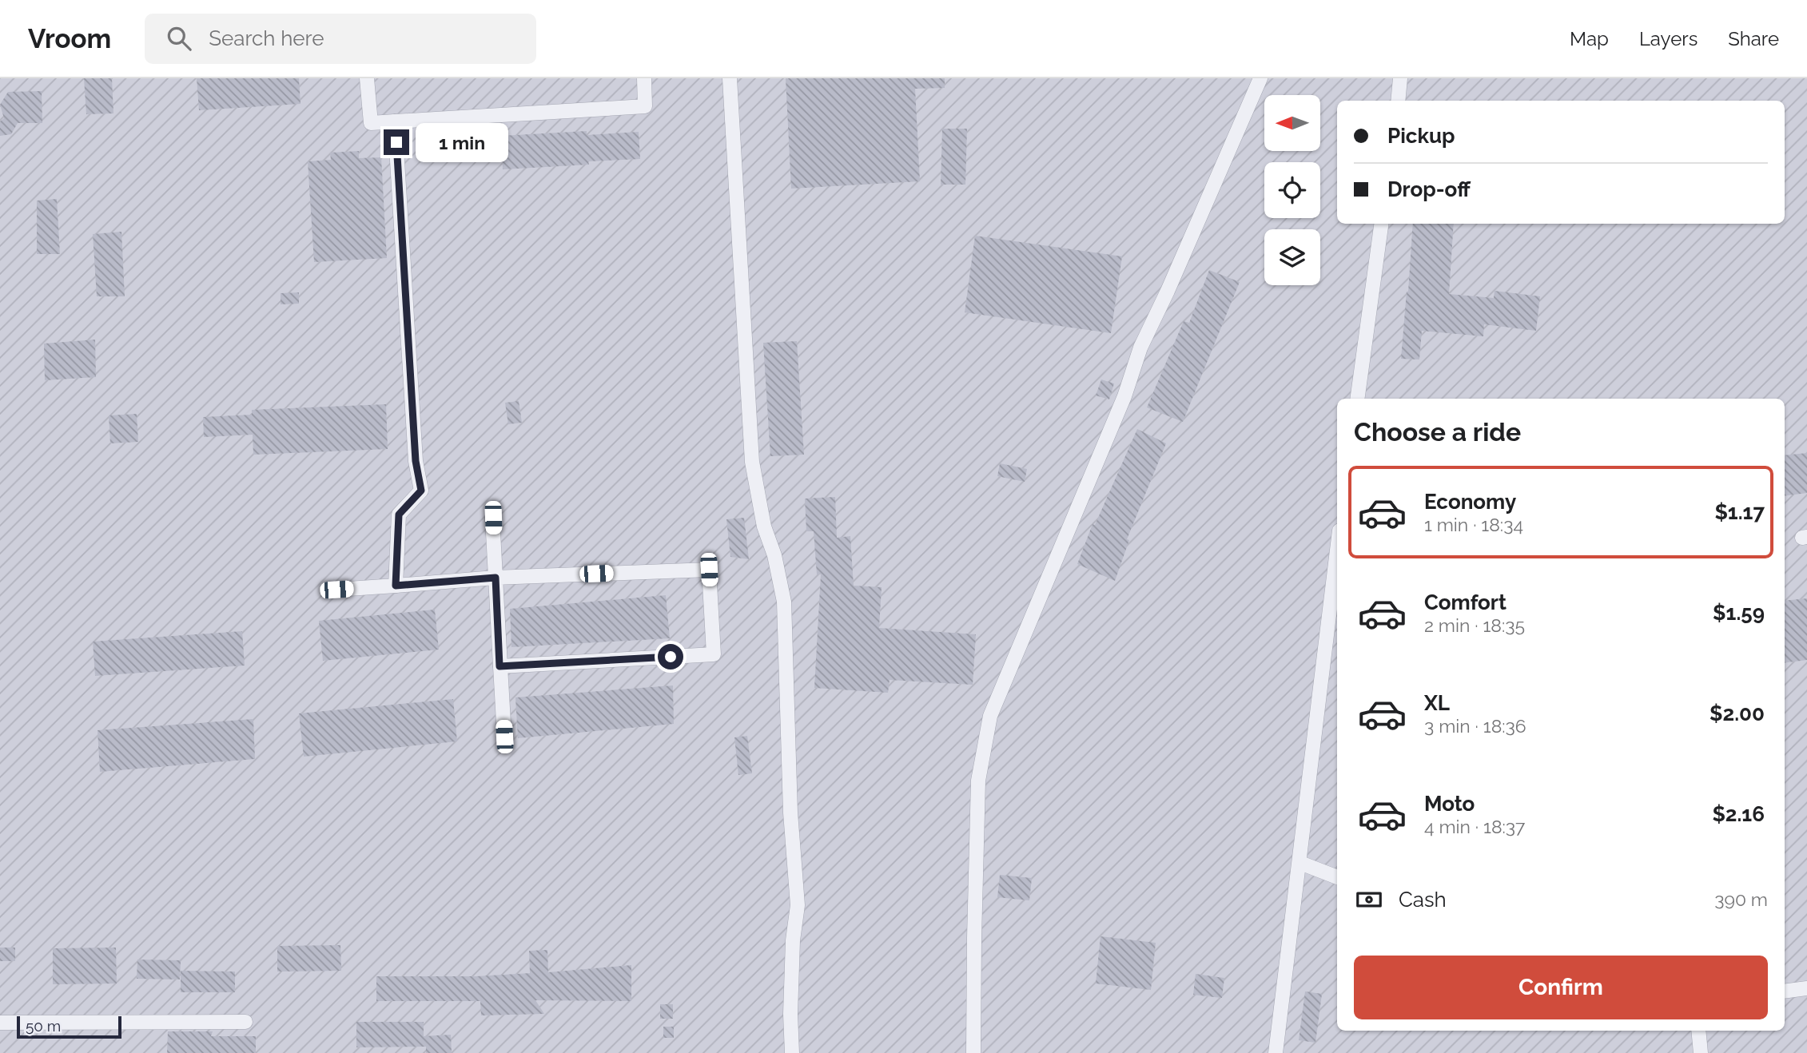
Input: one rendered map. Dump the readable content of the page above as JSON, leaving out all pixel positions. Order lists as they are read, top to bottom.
{
  "scale_bar": "50 m",
  "north": "left",
  "page": {
    "header": "Vroom",
    "search": "Search here",
    "nav": ["Map", "Layers", "Share"],
    "banner": ["Pickup", "Drop-off"],
    "bubble": "1 min",
    "heading": "Choose a ride",
    "list": [
      {
        "name": "Economy",
        "note": "1 min · 18:34",
        "value": "$1.17"
      },
      {
        "name": "Comfort",
        "note": "2 min · 18:35",
        "value": "$1.59"
      },
      {
        "name": "XL",
        "note": "3 min · 18:36",
        "value": "$2.00"
      },
      {
        "name": "Moto",
        "note": "4 min · 18:37",
        "value": "$2.16"
      }
    ],
    "pay": ["Cash", "390 m"],
    "buttons": "Confirm",
    "scale": "50 m"
  }
}
